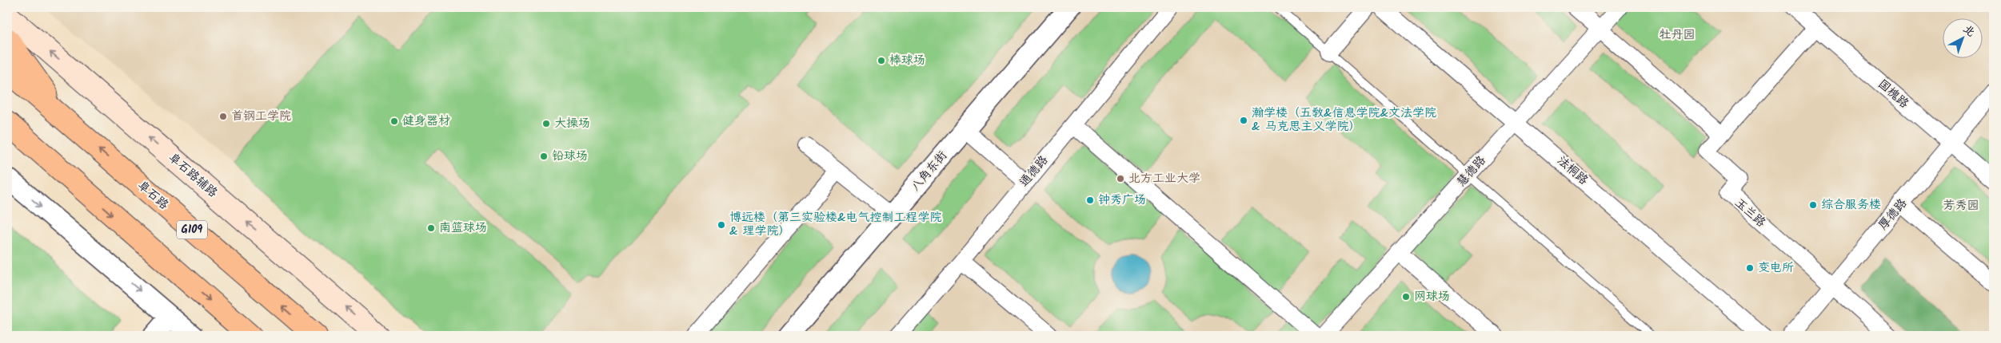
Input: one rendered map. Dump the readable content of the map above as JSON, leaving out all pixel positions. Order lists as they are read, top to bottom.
{
  "streets": {
    "highway": ["阜石路", "G109"],
    "main road": ["阜石路辅路"],
    "street": [
      "国槐路",
      "法桐路",
      "八角东街",
      "通德路",
      "慧德路",
      "玉兰路",
      "厚德路"
    ]
  },
  "crossings": [
    ["国槐路", "厚德路"],
    ["法桐路", "慧德路"],
    ["玉兰路", "厚德路"]
  ],
  "one_way": ["阜石路辅路"],
  "parks": ["牡丹园", "芳秀园"],
  "places": [
    "棒球场",
    "首钢工学院",
    "瀚学楼（五教&信息学院&文法学院 & 马克思主义学院）",
    "健身器材",
    "大操场",
    "铅球场",
    "北方工业大学",
    "钟秀广场",
    "综合服务楼",
    "博远楼（第三实验楼&电气控制工程学院 & 理学院）",
    "南篮球场",
    "变电所",
    "网球场"
  ],
  "north": "top right"
}
